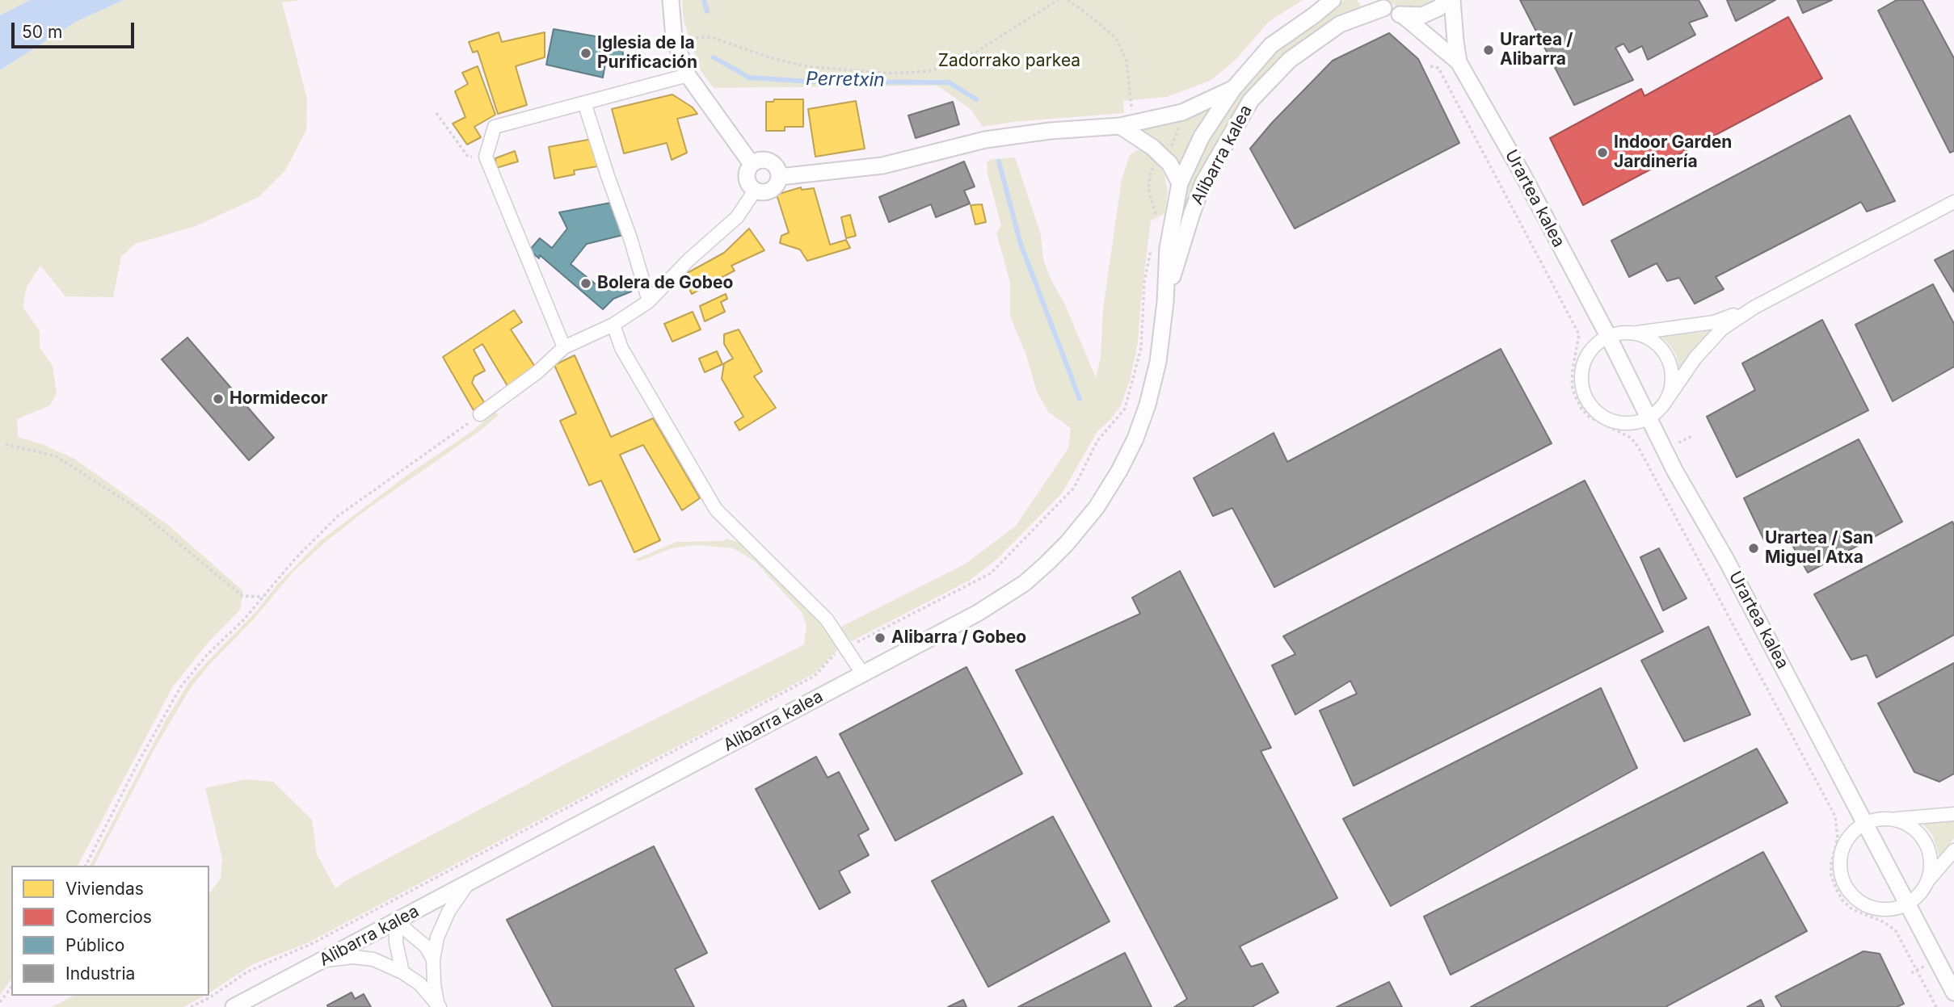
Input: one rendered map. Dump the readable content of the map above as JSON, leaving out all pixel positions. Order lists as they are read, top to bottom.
{
  "streets": {
    "street": ["Alibarra kalea", "Urartea kalea"]
  },
  "water": ["Perretxin"],
  "parks": ["Zadorrako parkea"],
  "places": [
    "Urartea / Alibarra",
    "Iglesia de la Purificación",
    "Indoor Garden Jardinería",
    "Bolera de Gobeo",
    "Hormidecor",
    "Urartea / San Miguel Atxa",
    "Alibarra / Gobeo"
  ],
  "legend": [
    "Viviendas",
    "Comercios",
    "Público",
    "Industria"
  ],
  "scale_bar": "50 m"
}
